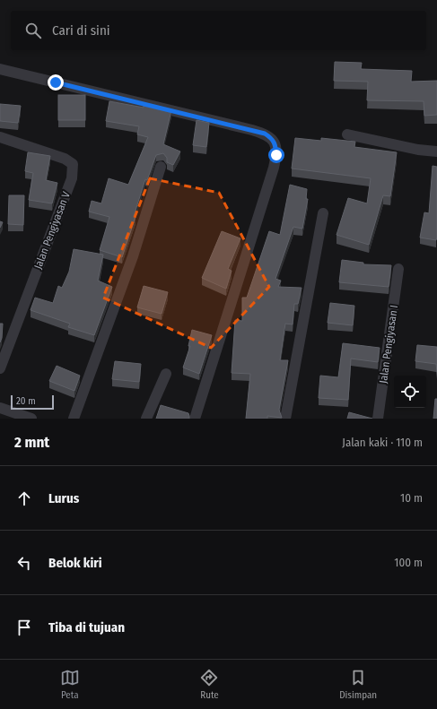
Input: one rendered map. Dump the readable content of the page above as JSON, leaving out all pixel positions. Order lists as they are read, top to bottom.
{
  "streets": {
    "street": ["Jalan Pengiyasan V", "Jalan Pengiyasan I"]
  },
  "scale_bar": "20 m",
  "page": {
    "search": "Cari di sini",
    "scale": "20 m",
    "heading": ["2 mnt", "Jalan kaki · 110 m"],
    "list": [
      ["Lurus", "10 m"],
      ["Belok kiri", "100 m"],
      "Tiba di tujuan"
    ],
    "nav": ["Peta", "Rute", "Disimpan"]
  }
}
